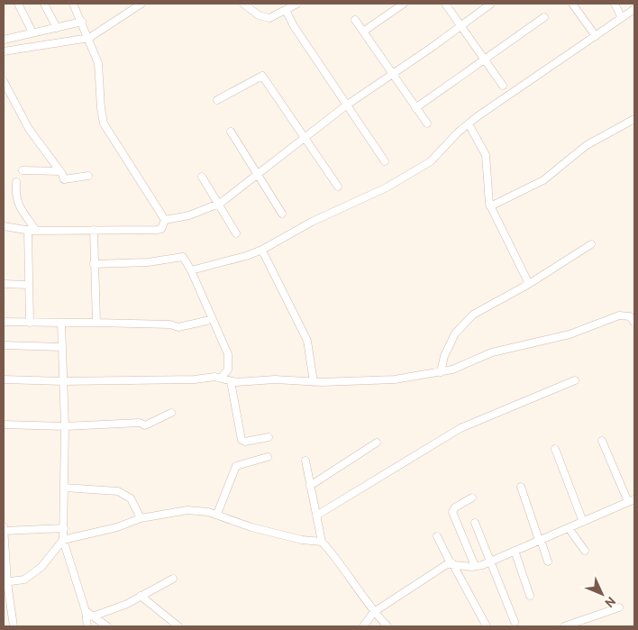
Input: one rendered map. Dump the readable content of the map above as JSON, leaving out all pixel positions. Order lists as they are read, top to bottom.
{
  "north": "bottom right"
}
